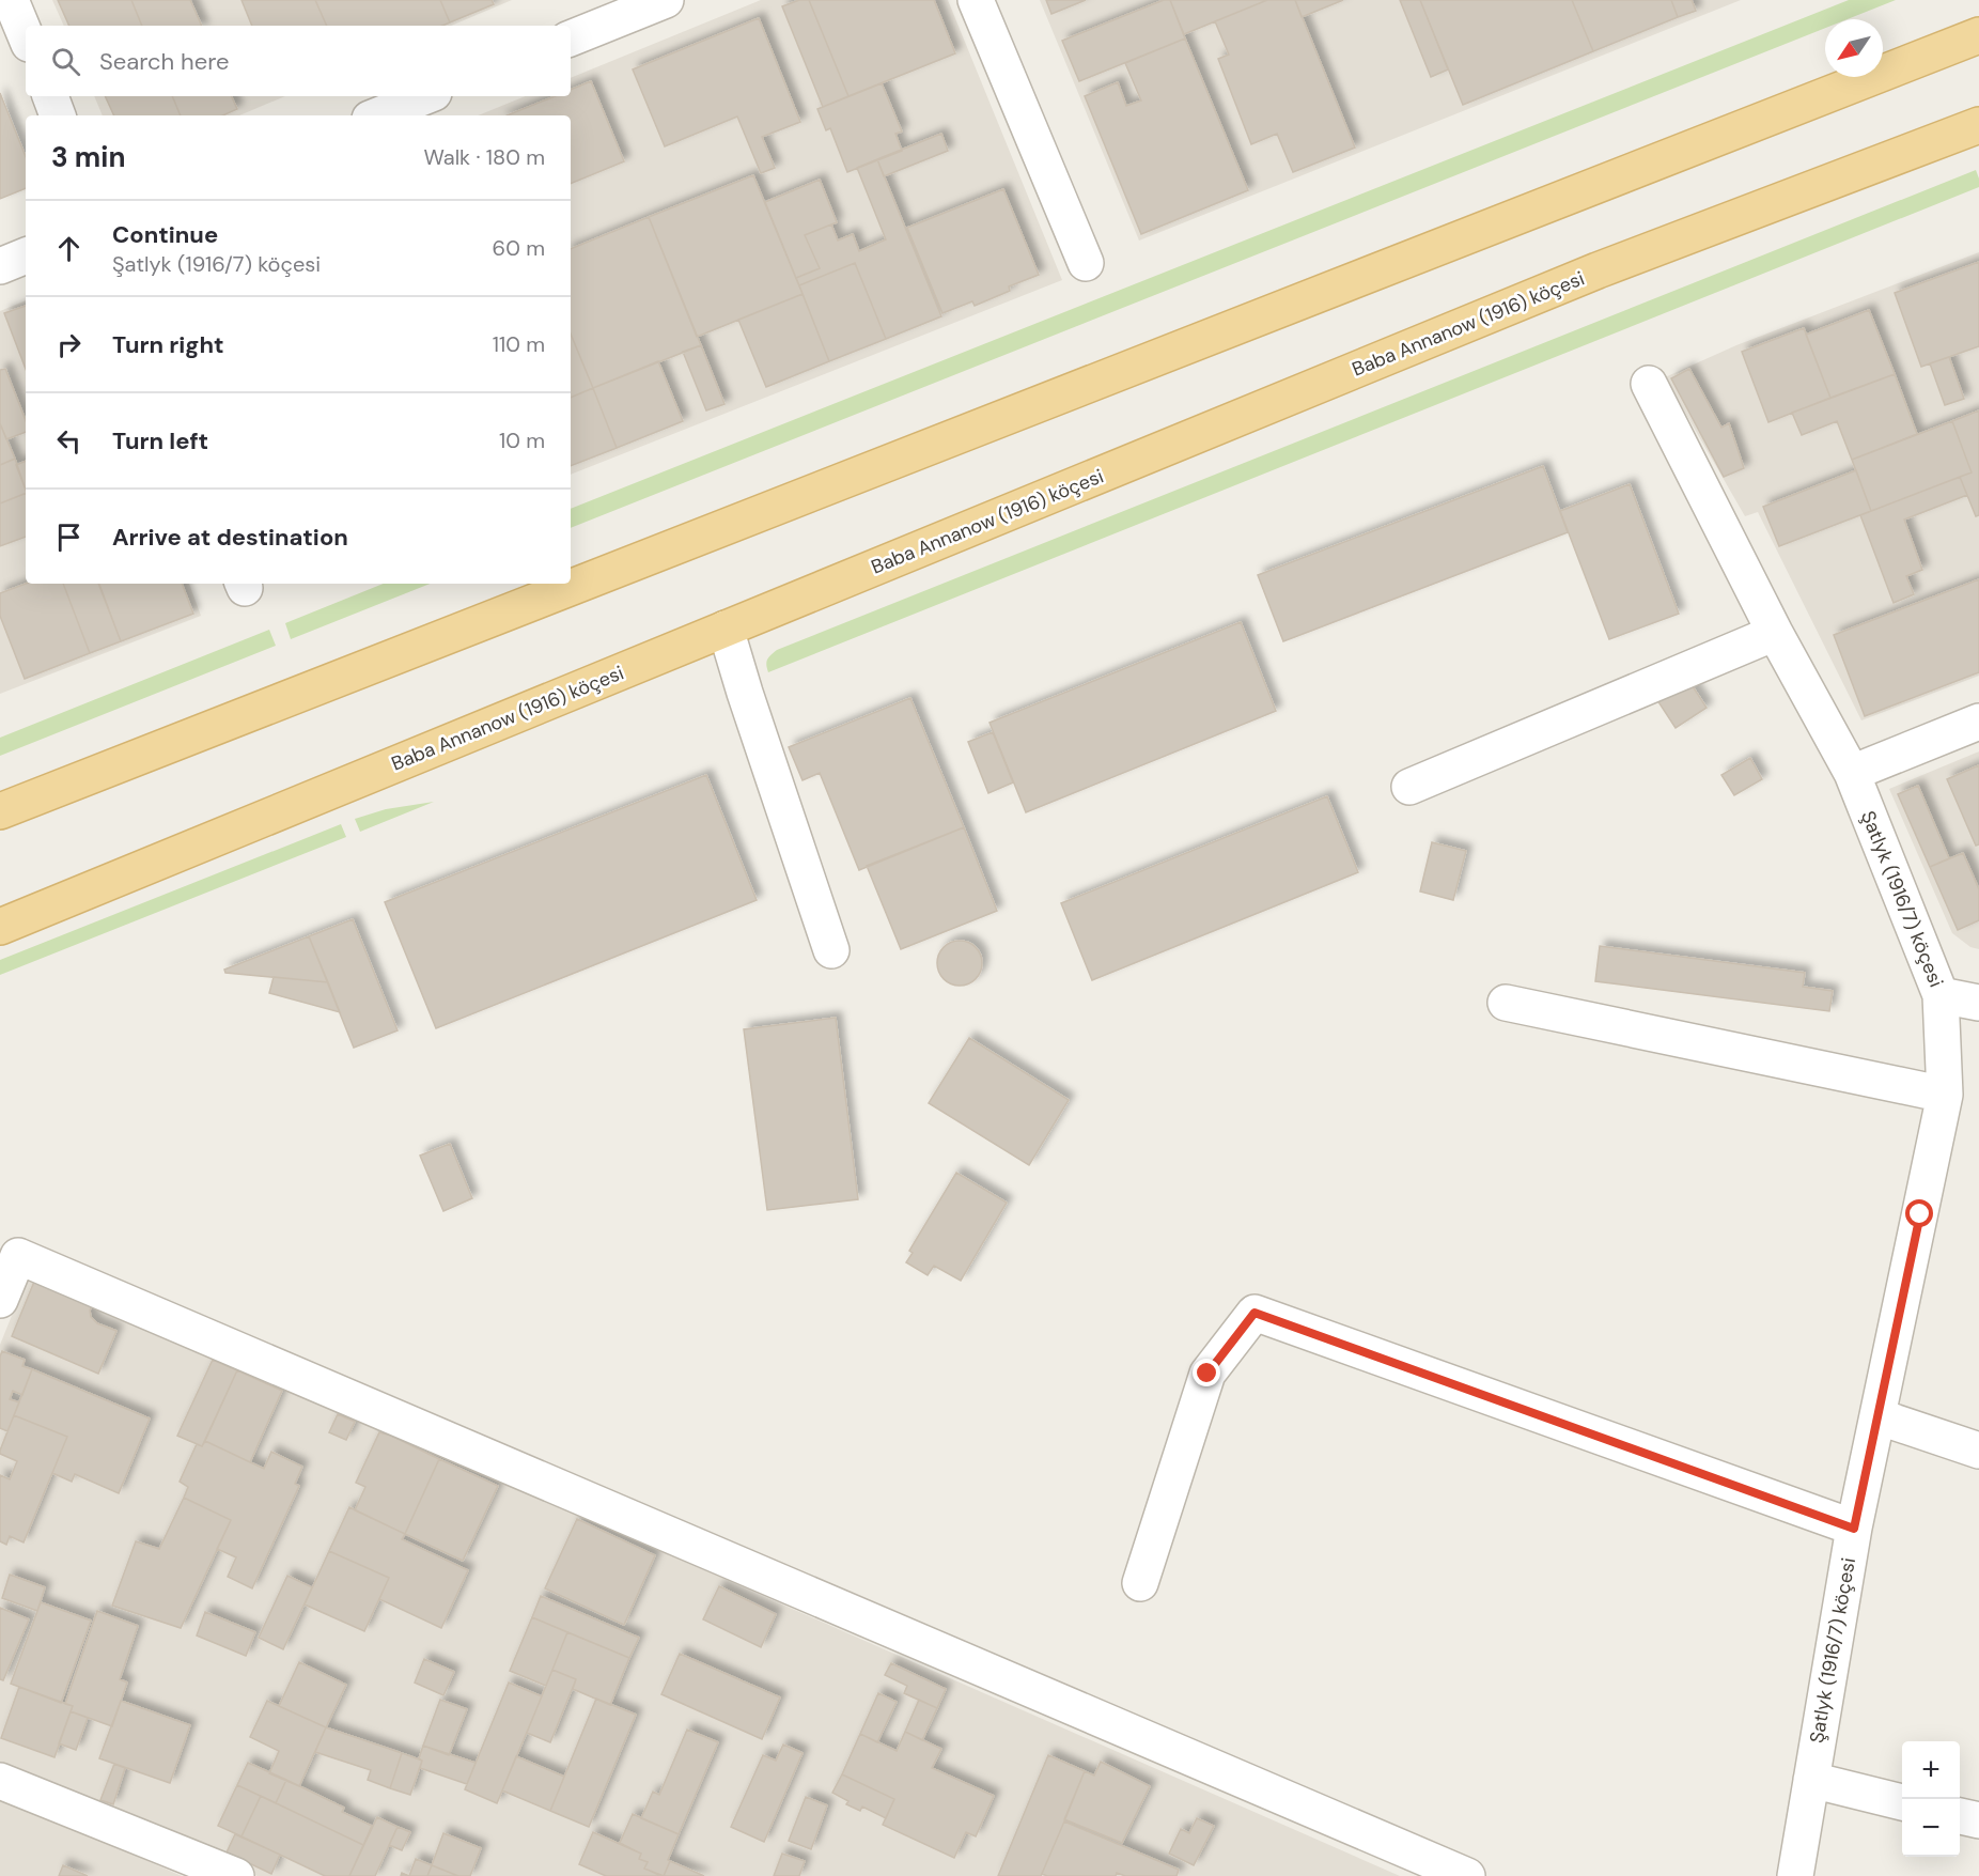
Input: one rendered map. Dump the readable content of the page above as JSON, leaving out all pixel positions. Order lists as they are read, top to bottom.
{
  "streets": {
    "main road": ["Baba Annanow (1916) köçesi"],
    "street": ["Şatlyk (1916/7) köçesi"]
  },
  "north": "bottom left",
  "page": {
    "search": "Search here",
    "heading": ["3 min", "Walk · 180 m"],
    "list": [
      ["Continue", "Şatlyk (1916/7) köçesi", "60 m"],
      ["Turn right", "110 m"],
      ["Turn left", "10 m"],
      "Arrive at destination"
    ],
    "map_buttons": ["+", "−"]
  }
}
